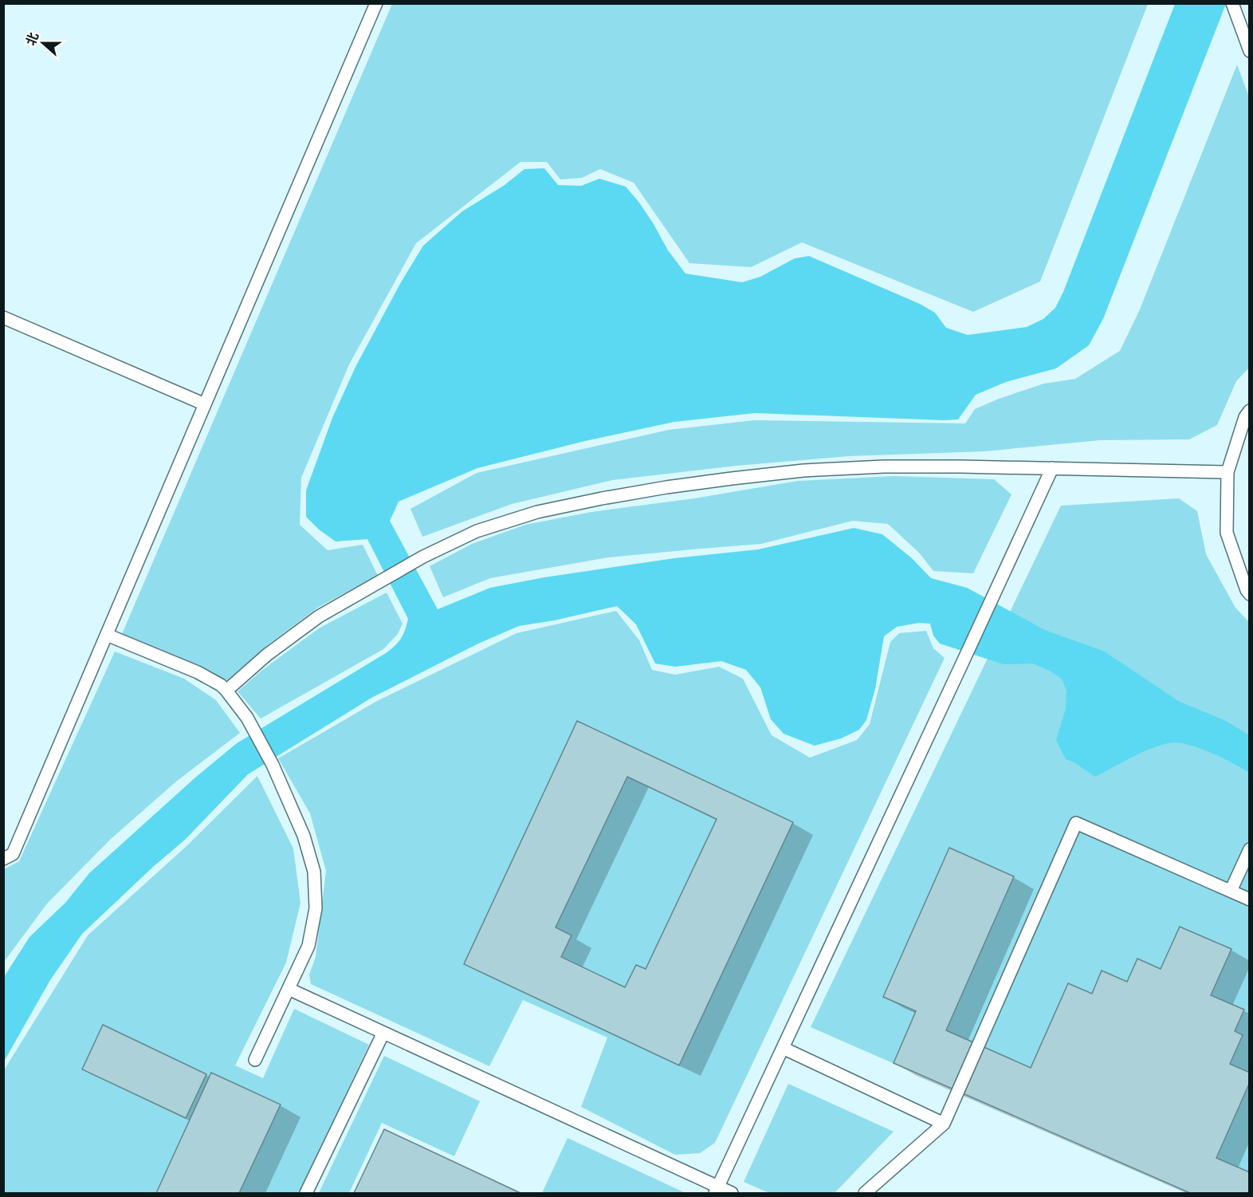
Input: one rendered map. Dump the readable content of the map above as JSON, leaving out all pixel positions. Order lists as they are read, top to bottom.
{
  "north": "left"
}
